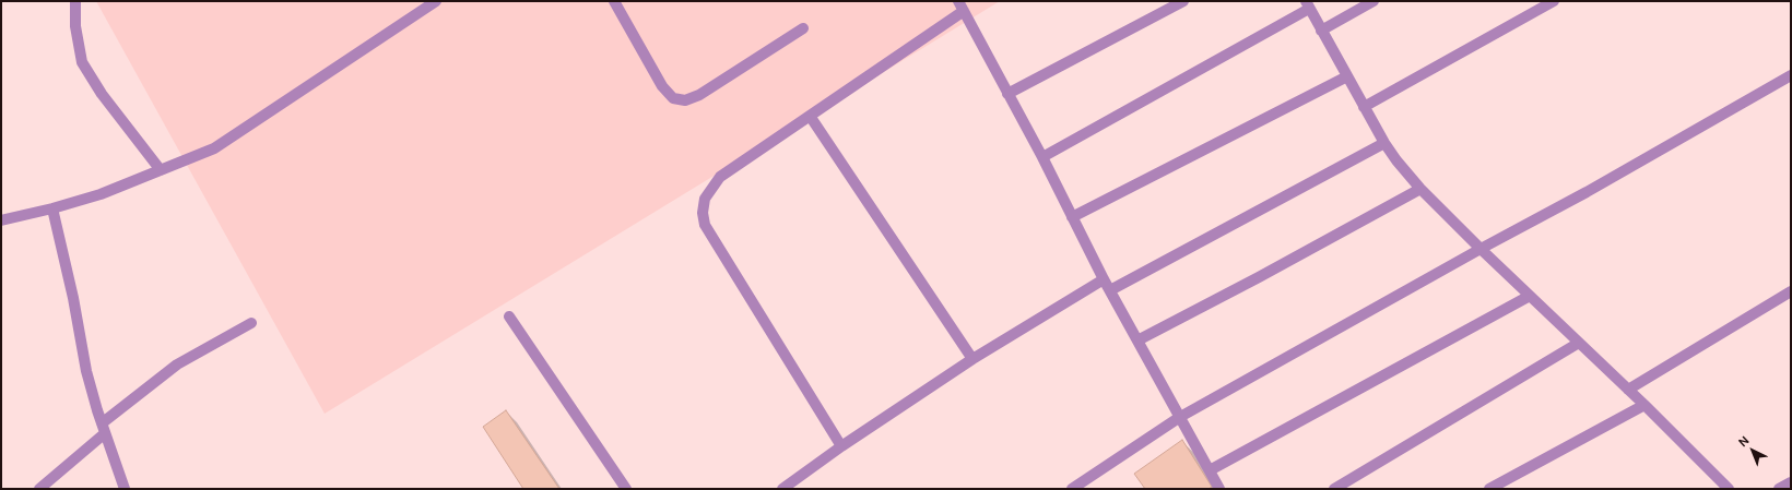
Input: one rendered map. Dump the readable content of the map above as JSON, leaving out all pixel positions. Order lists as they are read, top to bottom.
{
  "north": "top left"
}
